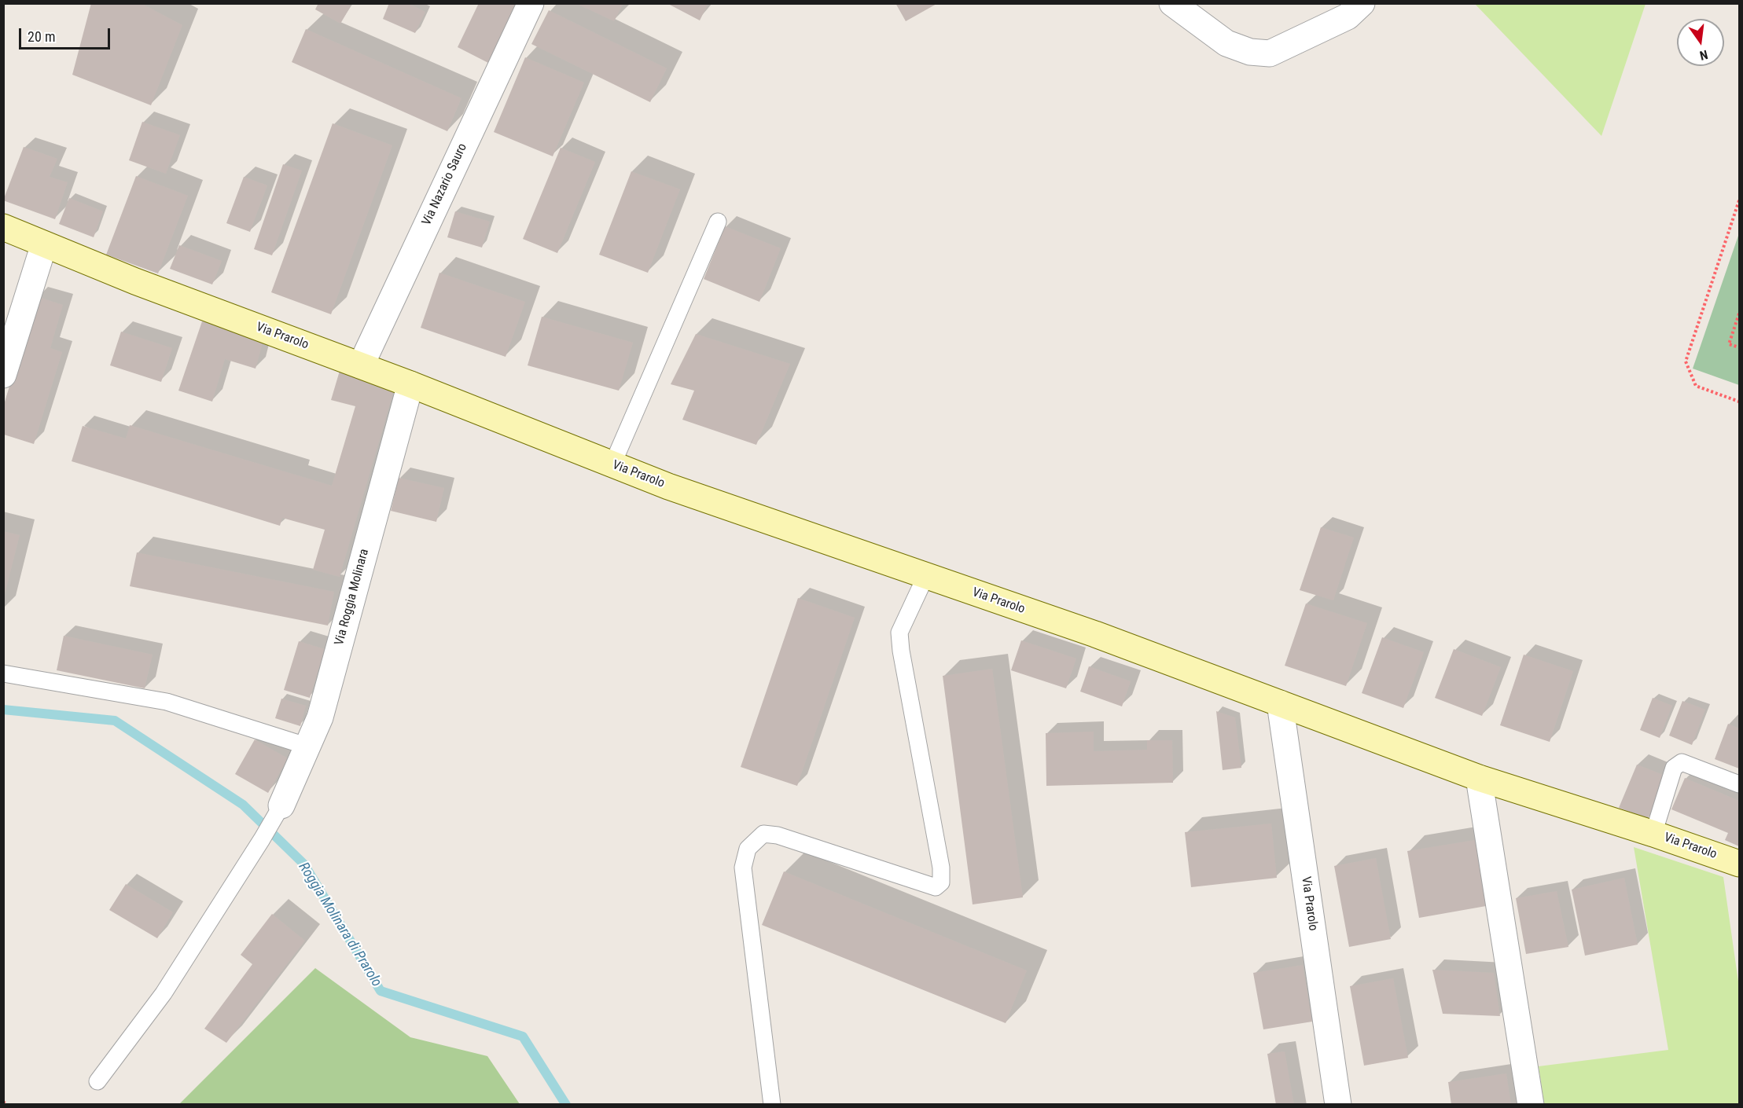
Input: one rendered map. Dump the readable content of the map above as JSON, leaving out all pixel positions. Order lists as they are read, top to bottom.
{
  "streets": {
    "street": ["Via Nazario Sauro", "Via Prarolo", "Via Roggia Molinara"]
  },
  "crossings": [
    ["Via Nazario Sauro", "Via Prarolo"],
    ["Via Prarolo", "Via Roggia Molinara"]
  ],
  "water": ["Roggia Molinara di Prarolo"],
  "scale_bar": "20 m",
  "north": "bottom"
}
